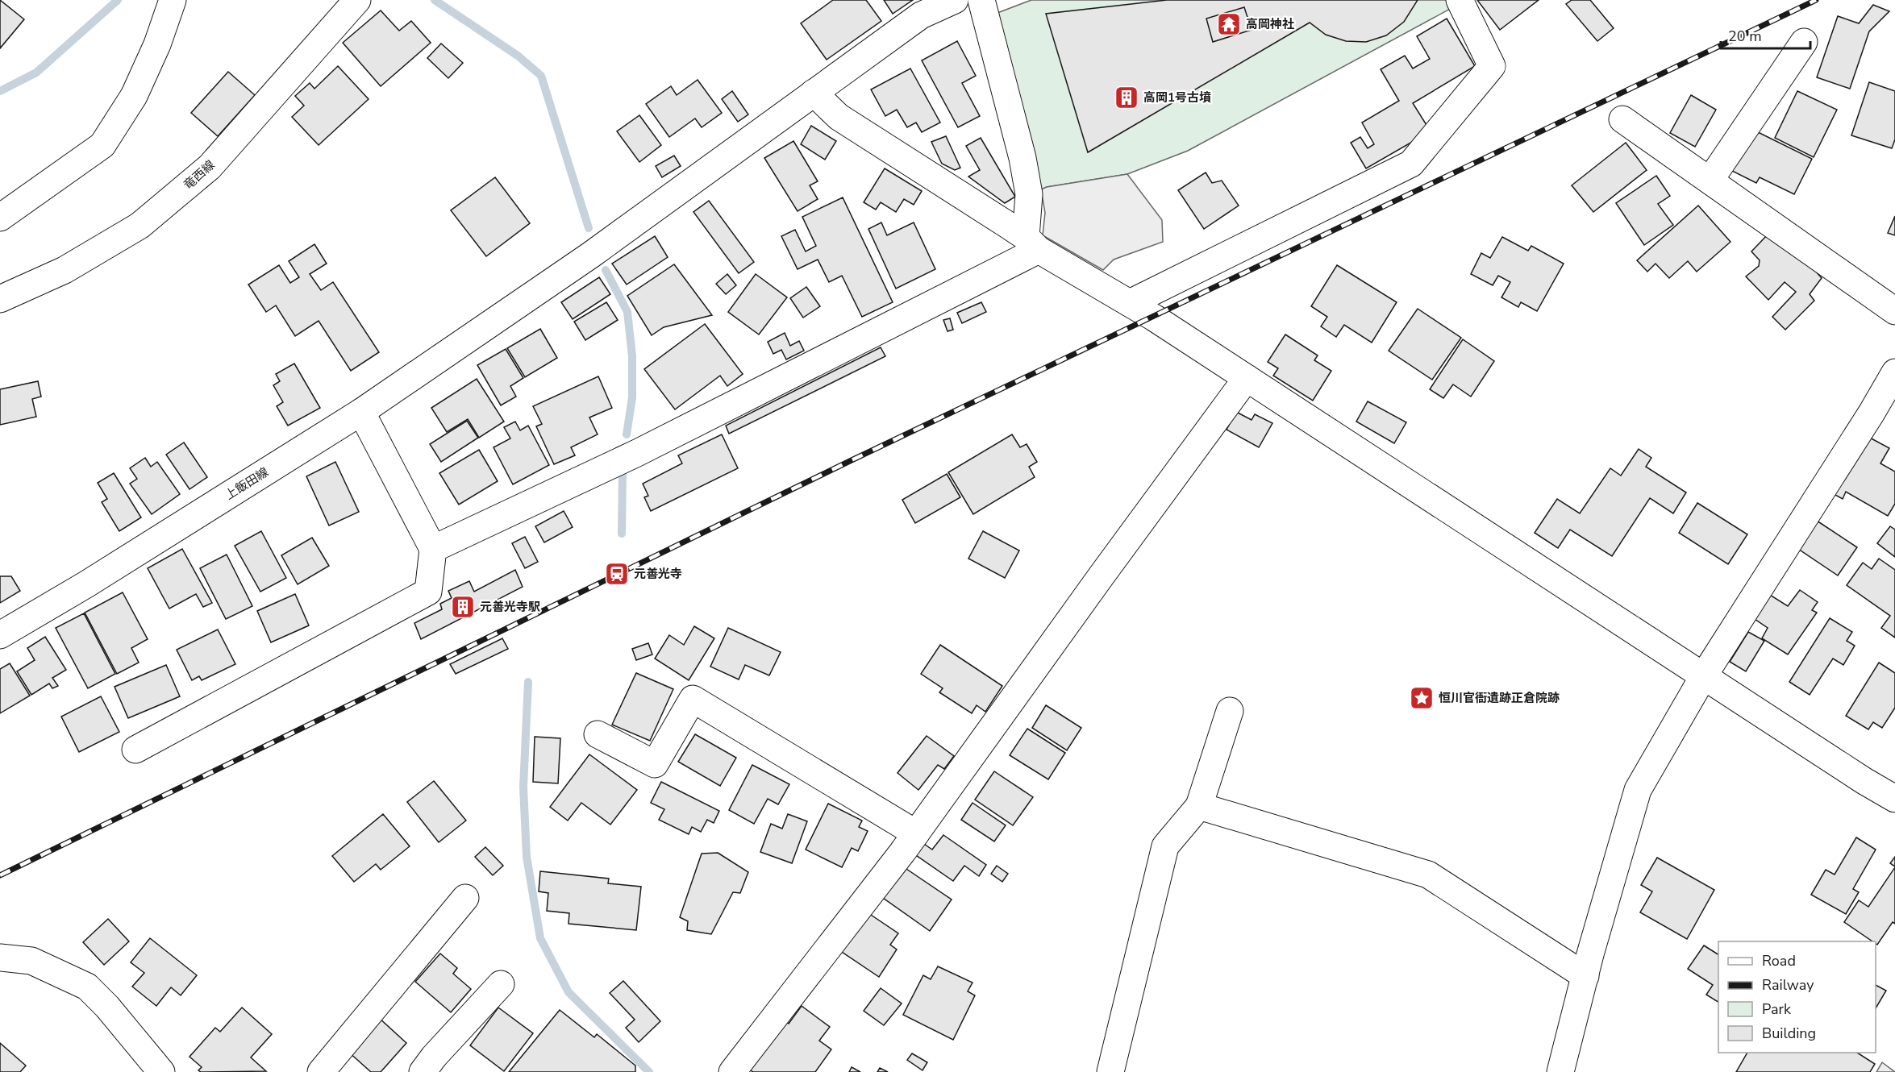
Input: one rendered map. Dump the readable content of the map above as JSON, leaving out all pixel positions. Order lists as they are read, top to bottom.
{
  "streets": {
    "street": ["竜西線", "上飯田線"]
  },
  "places": {
    "temple": ["高岡神社"],
    "building": ["高岡1号古墳", "元善光寺駅"],
    "station": ["元善光寺"],
    "place": ["恒川官衙遺跡正倉院跡"]
  },
  "legend": [
    "Road",
    "Railway",
    "Park",
    "Building"
  ],
  "scale_bar": "20 m"
}
